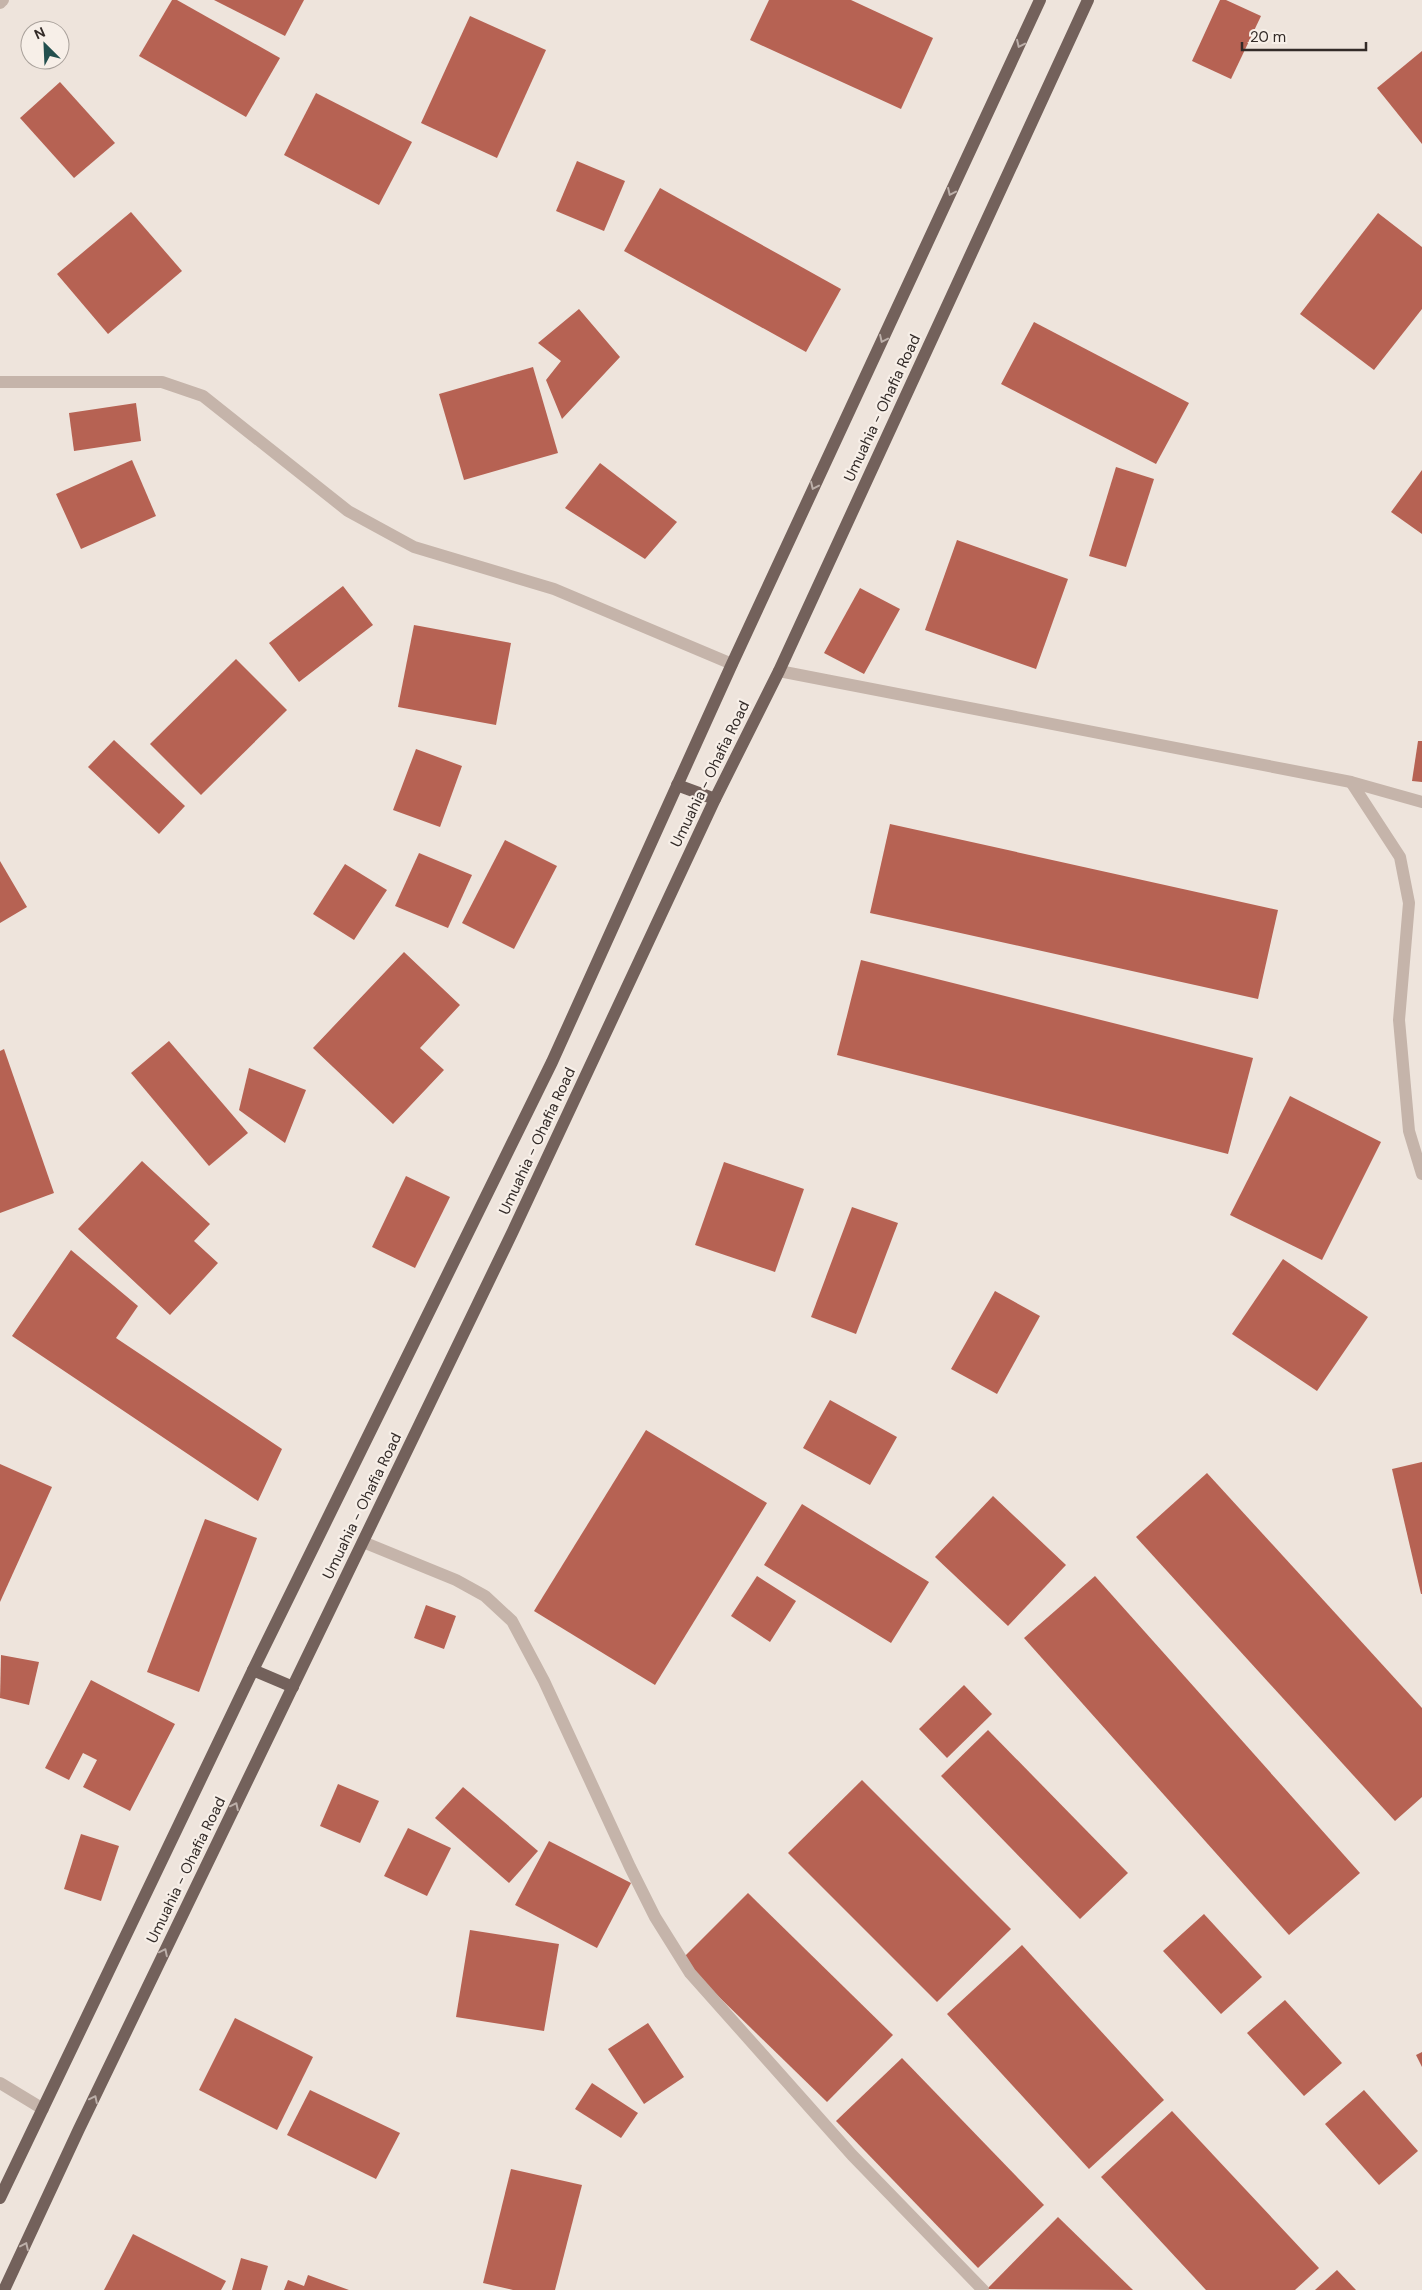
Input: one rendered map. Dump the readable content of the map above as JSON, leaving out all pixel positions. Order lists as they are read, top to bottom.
{
  "streets": {
    "main road": ["Umuahia - Ohafia Road"]
  },
  "scale_bar": "20 m",
  "north": "top left"
}
